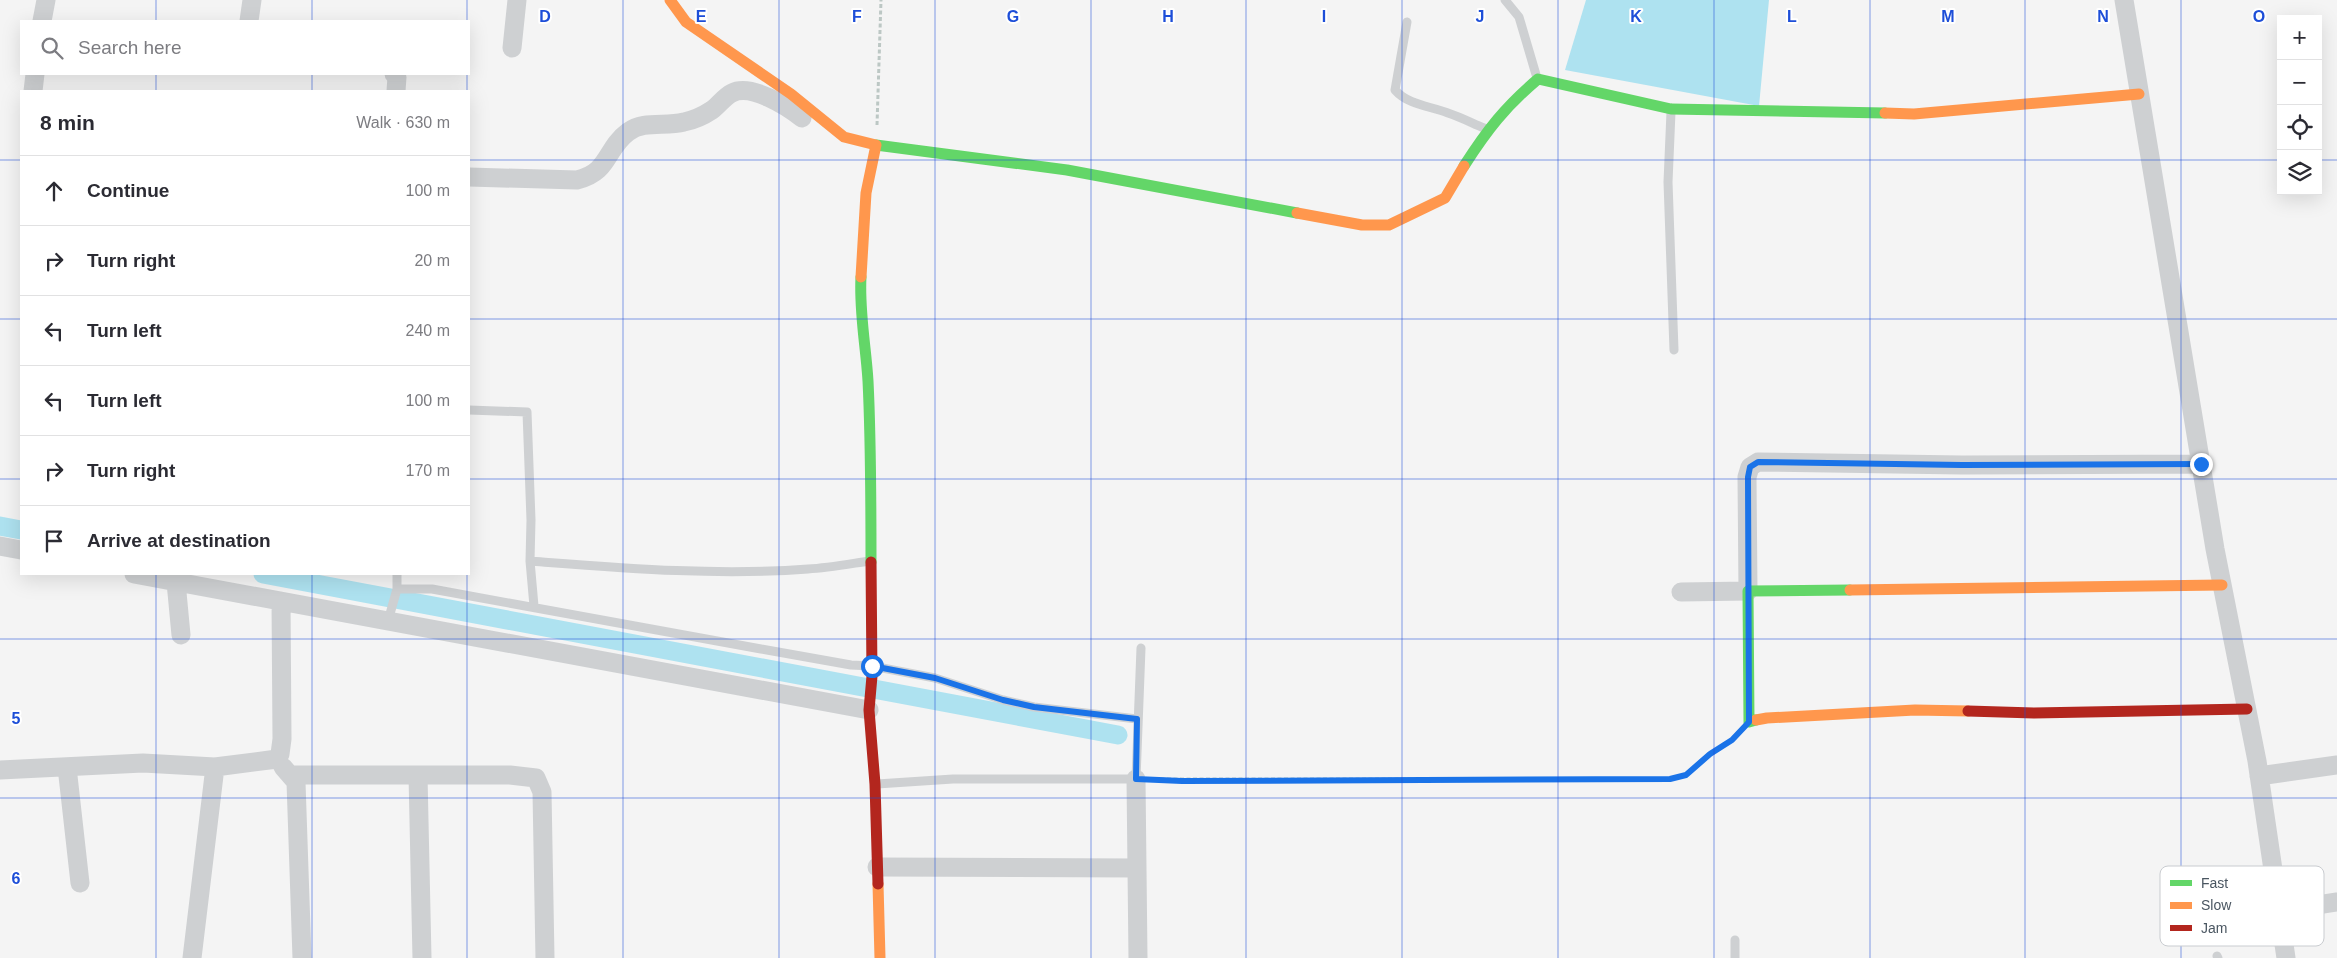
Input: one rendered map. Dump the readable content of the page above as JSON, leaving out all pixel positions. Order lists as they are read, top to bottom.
{
  "legend": ["Fast", "Slow", "Jam"],
  "page": {
    "map_buttons": ["+", "−"],
    "search": "Search here",
    "heading": ["8 min", "Walk · 630 m"],
    "list": [
      ["Continue", "100 m"],
      ["Turn right", "20 m"],
      ["Turn left", "240 m"],
      ["Turn left", "100 m"],
      ["Turn right", "170 m"],
      "Arrive at destination"
    ]
  },
  "grid": {
    "columns": [
      "D",
      "E",
      "F",
      "G",
      "H",
      "I",
      "J",
      "K",
      "L",
      "M",
      "N",
      "O"
    ],
    "rows": ["5", "6"]
  }
}
